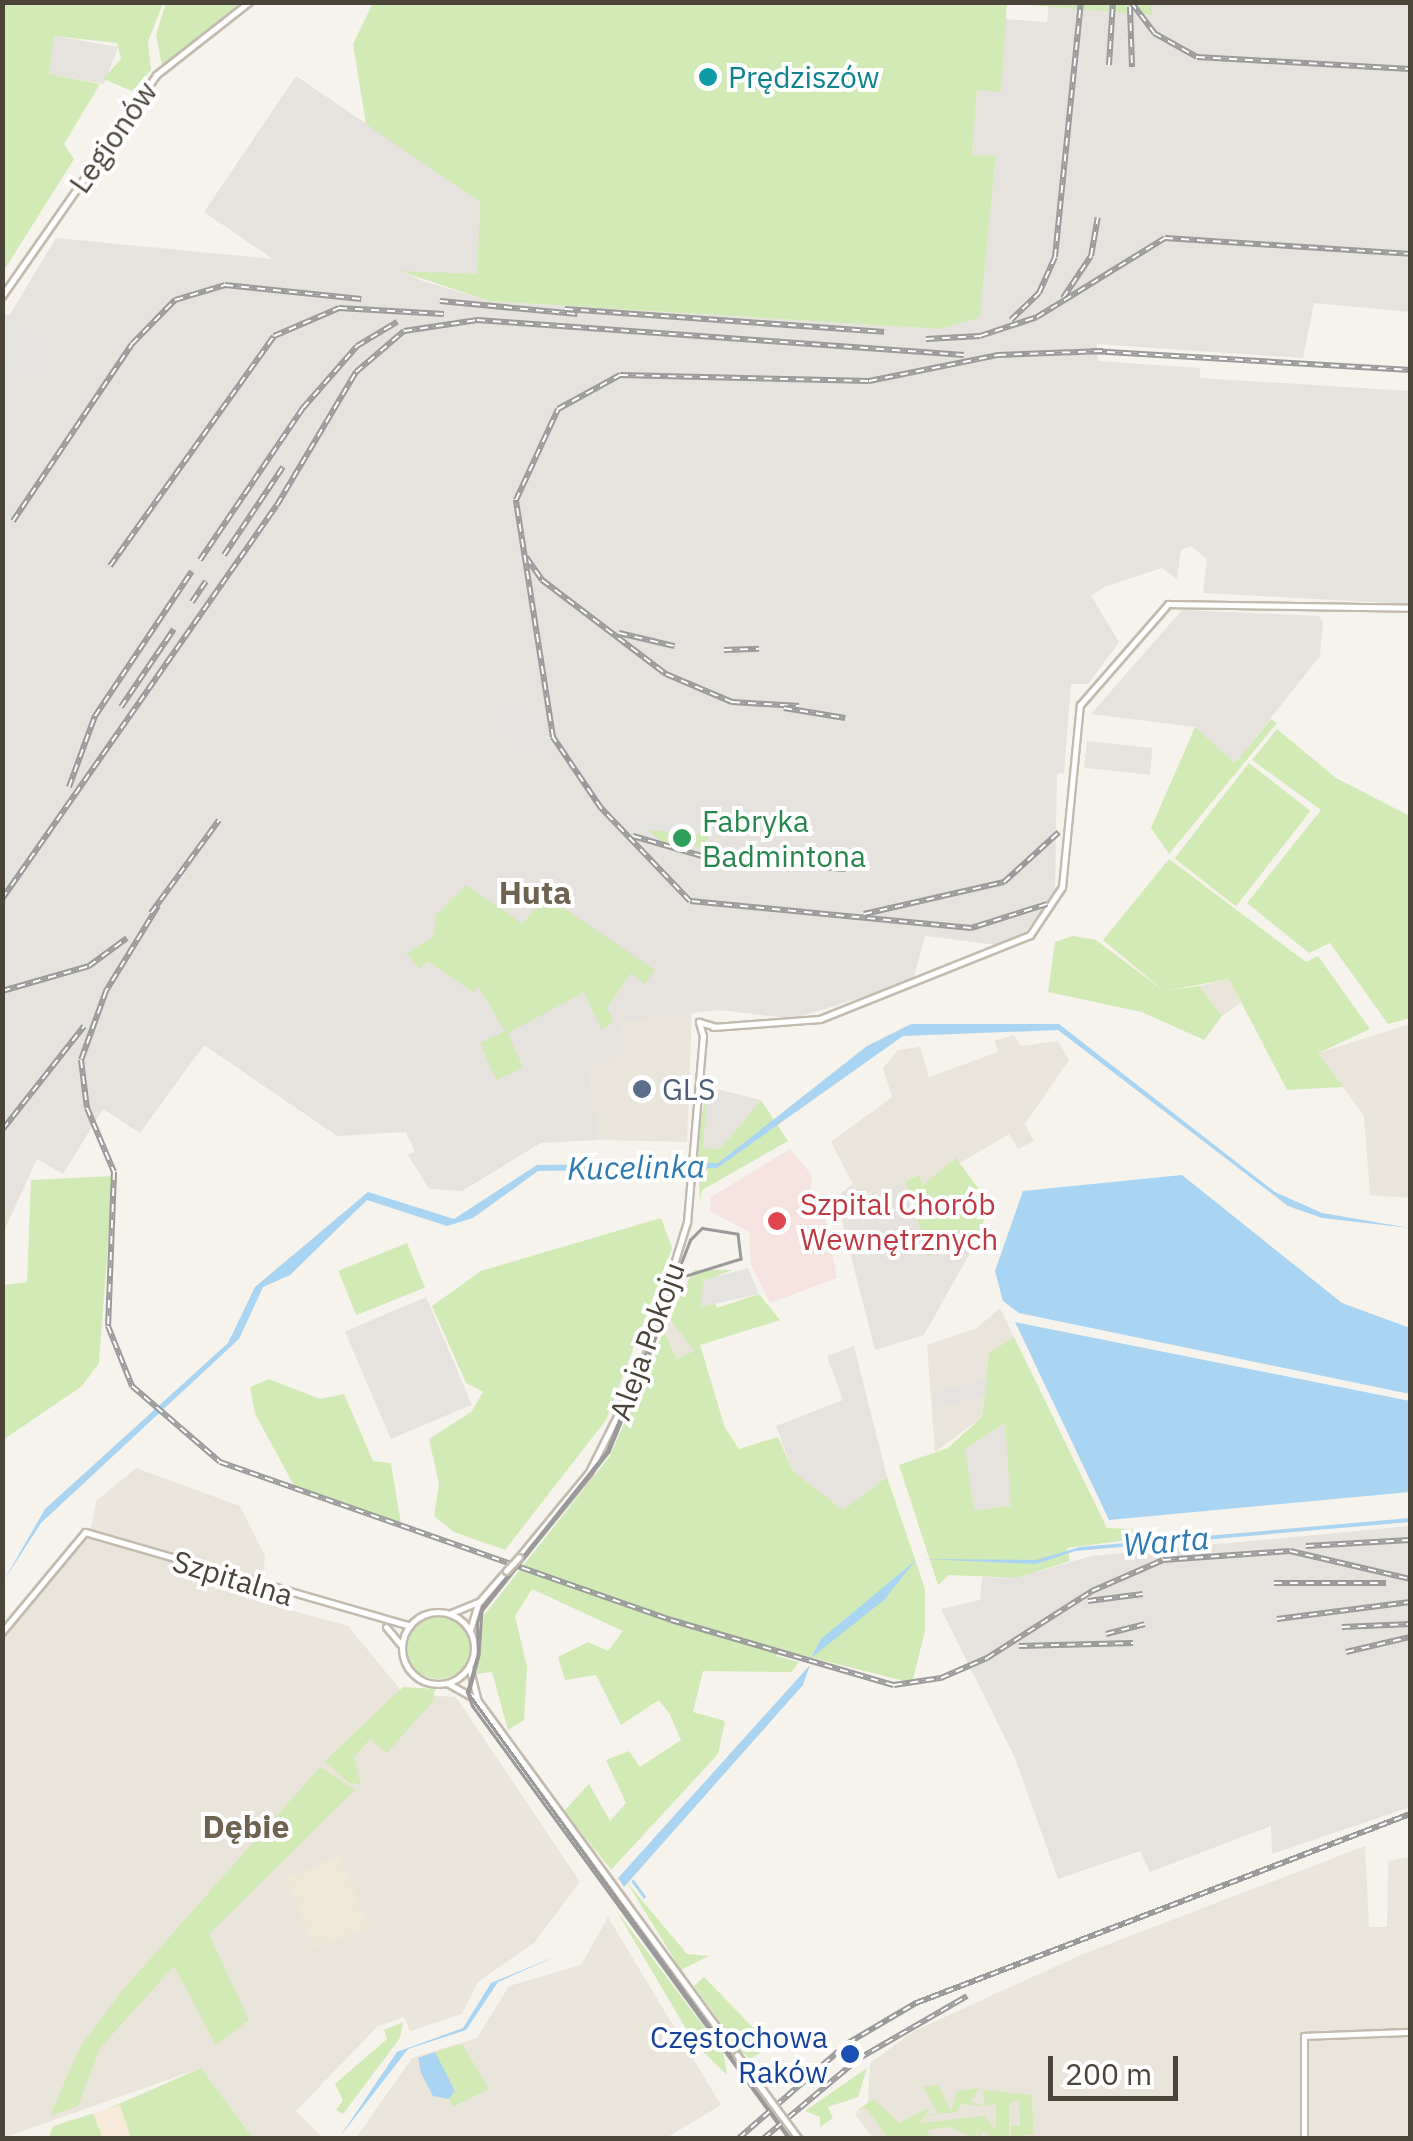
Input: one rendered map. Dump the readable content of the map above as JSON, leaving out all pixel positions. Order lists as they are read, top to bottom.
{
  "streets": {
    "street": ["Legionów", "Aleja Pokoju", "Szpitalna"]
  },
  "crossings": [
    ["Aleja Pokoju", "Szpitalna"]
  ],
  "districts": ["Huta", "Dębie"],
  "water": ["Kucelinka", "Warta"],
  "places": [
    "Prędziszów",
    "Fabryka Badmintona",
    "GLS",
    "Szpital Chorób Wewnętrznych",
    "Częstochowa Raków"
  ],
  "scale_bar": "200 m"
}
